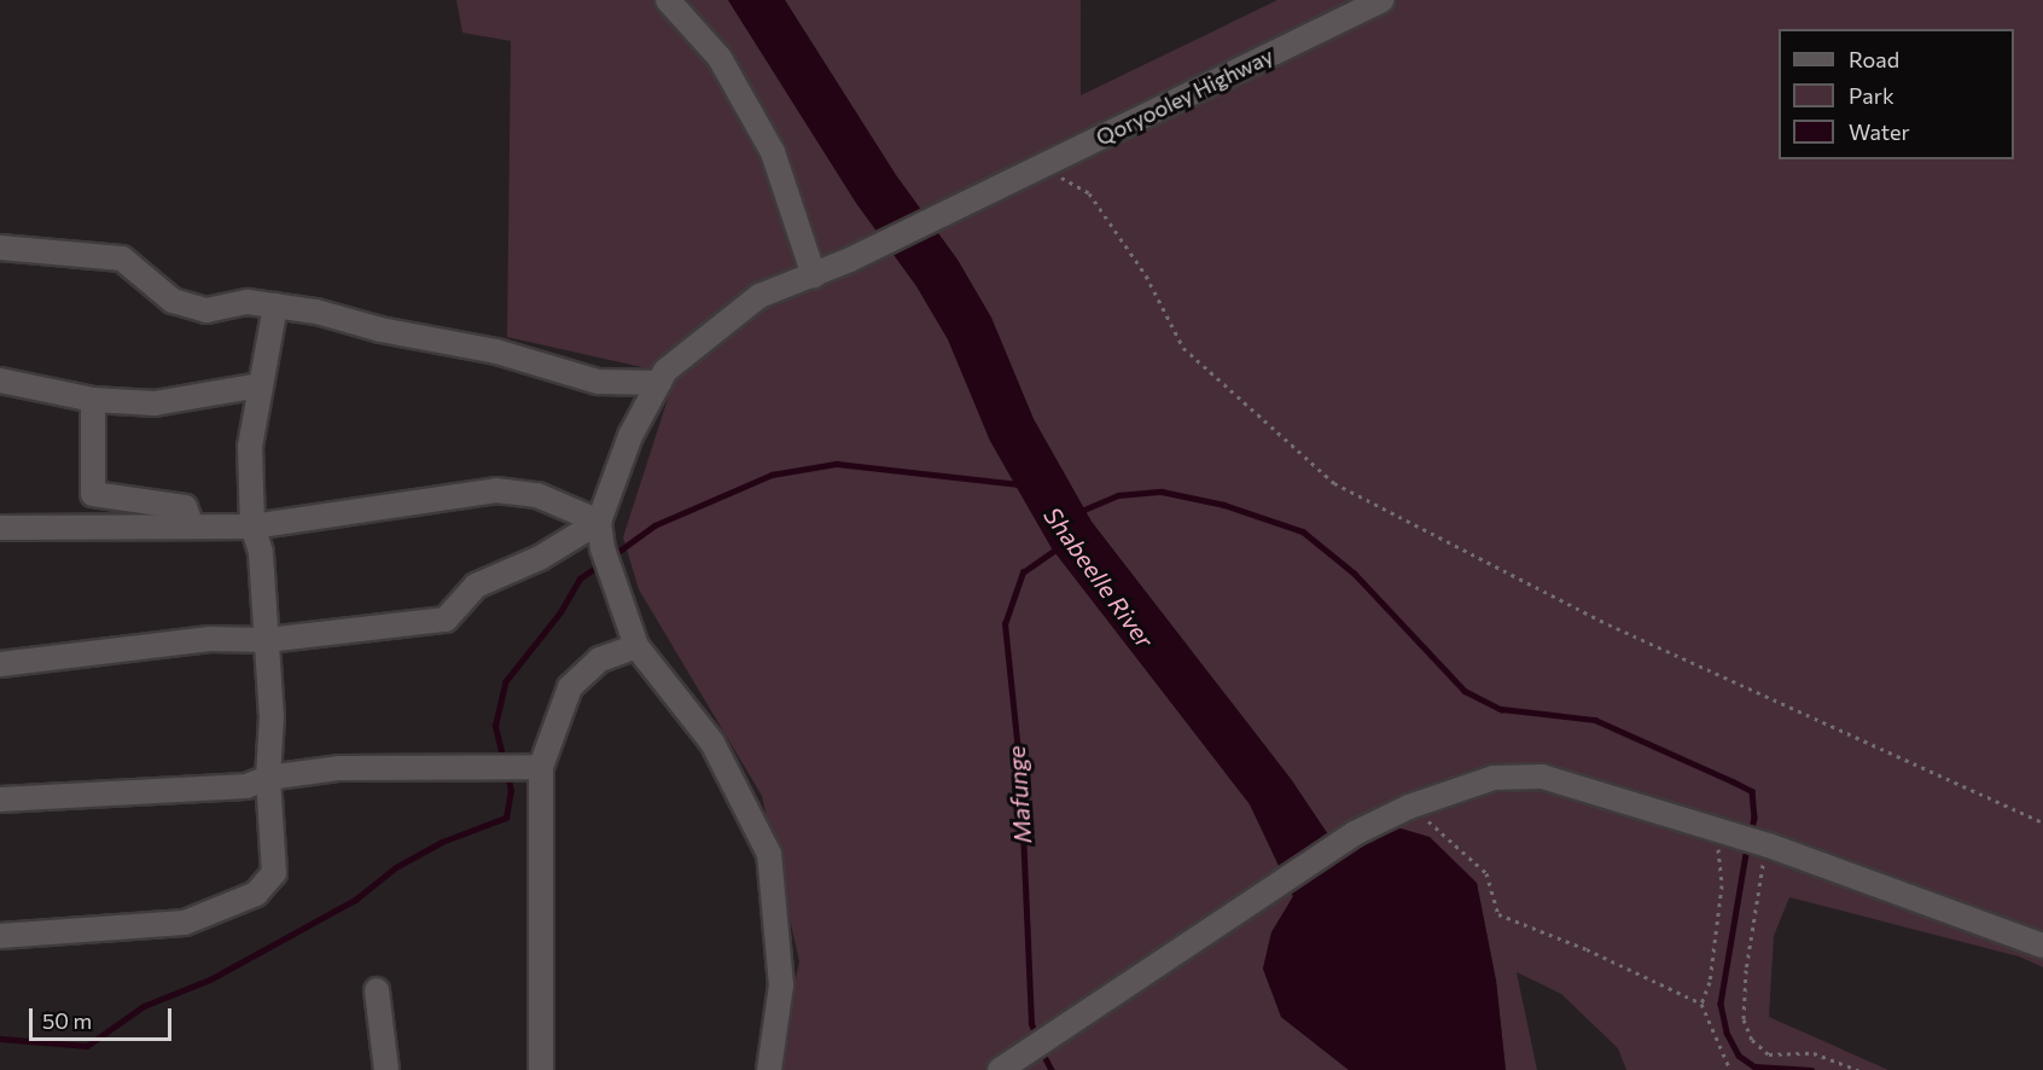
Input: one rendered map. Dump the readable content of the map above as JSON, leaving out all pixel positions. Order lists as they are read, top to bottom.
{
  "streets": {
    "street": ["Qoryooley Highway"]
  },
  "water": ["Shabeelle River", "Mafunge"],
  "legend": ["Road", "Park", "Water"],
  "scale_bar": "50 m"
}
